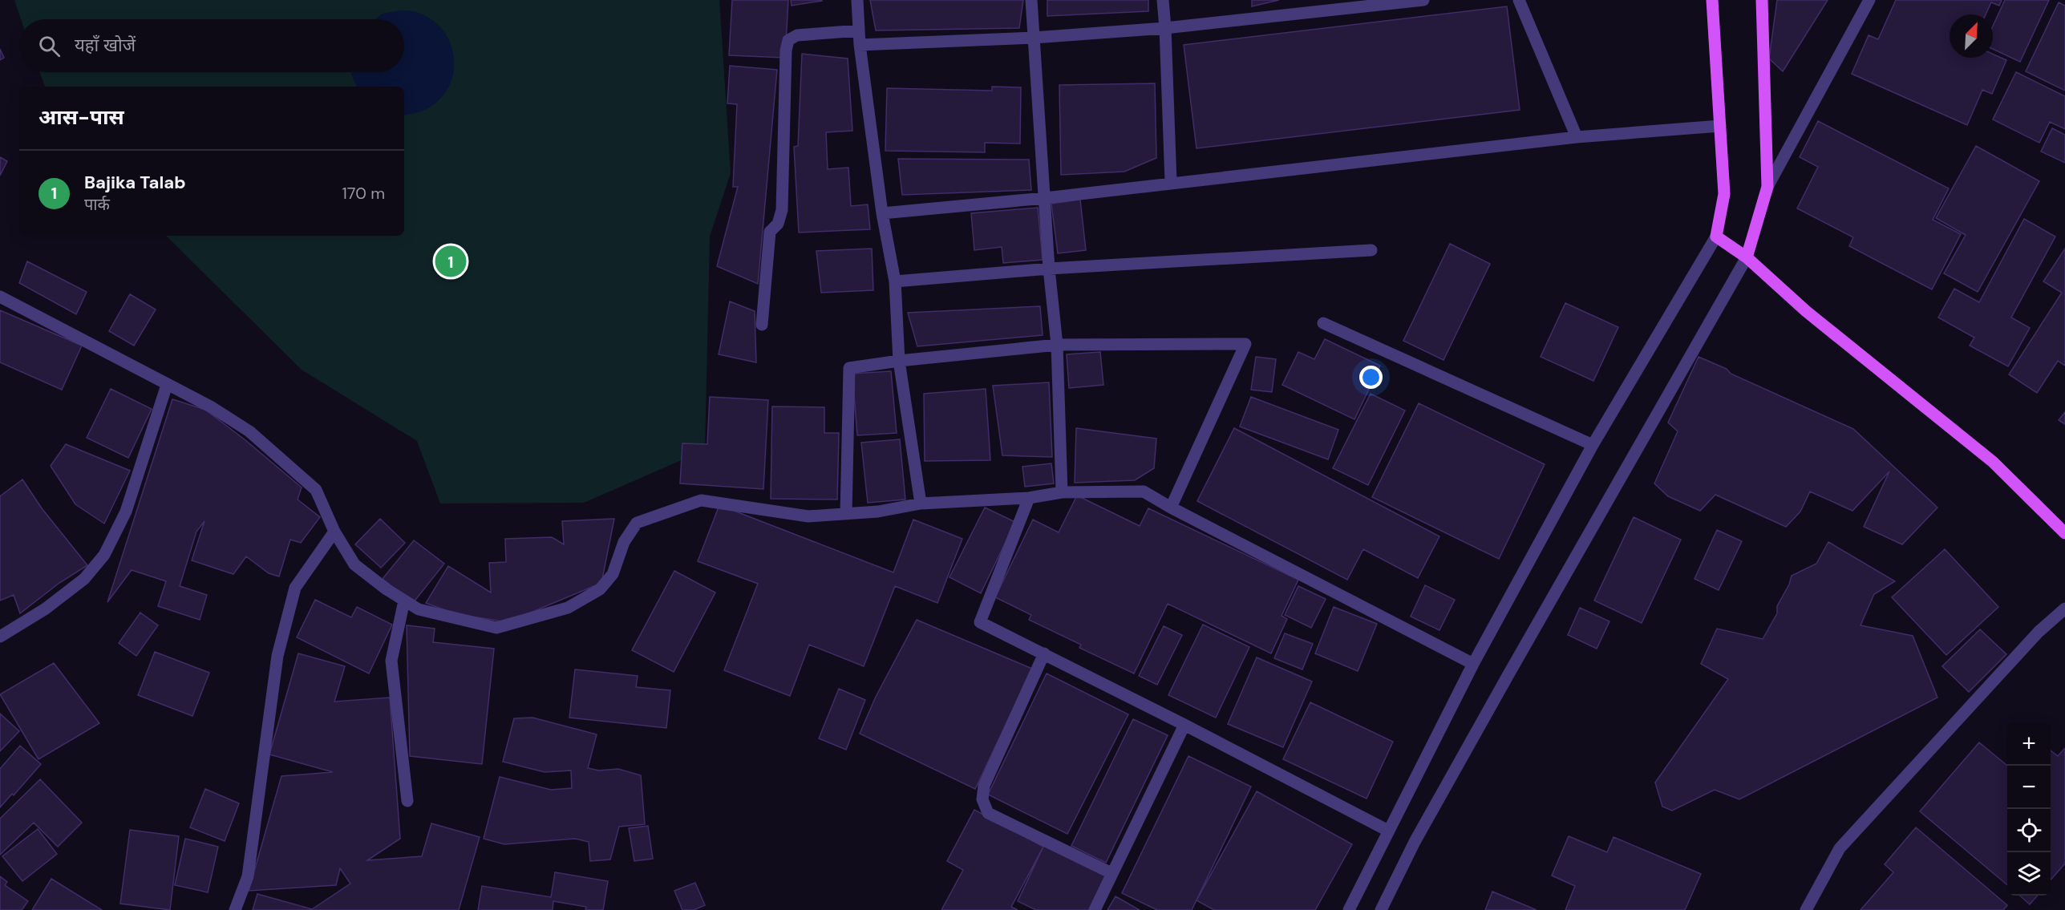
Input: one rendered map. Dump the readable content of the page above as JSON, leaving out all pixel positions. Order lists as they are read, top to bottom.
{
  "north": "top right",
  "page": {
    "search": "यहाँ खोजें",
    "heading": "आस-पास",
    "list": [
      {
        "mark": "1",
        "name": "Bajika Talab",
        "note": "पार्क",
        "value": "170 m"
      }
    ],
    "pins": "1",
    "map_buttons": ["+", "−"]
  }
}
